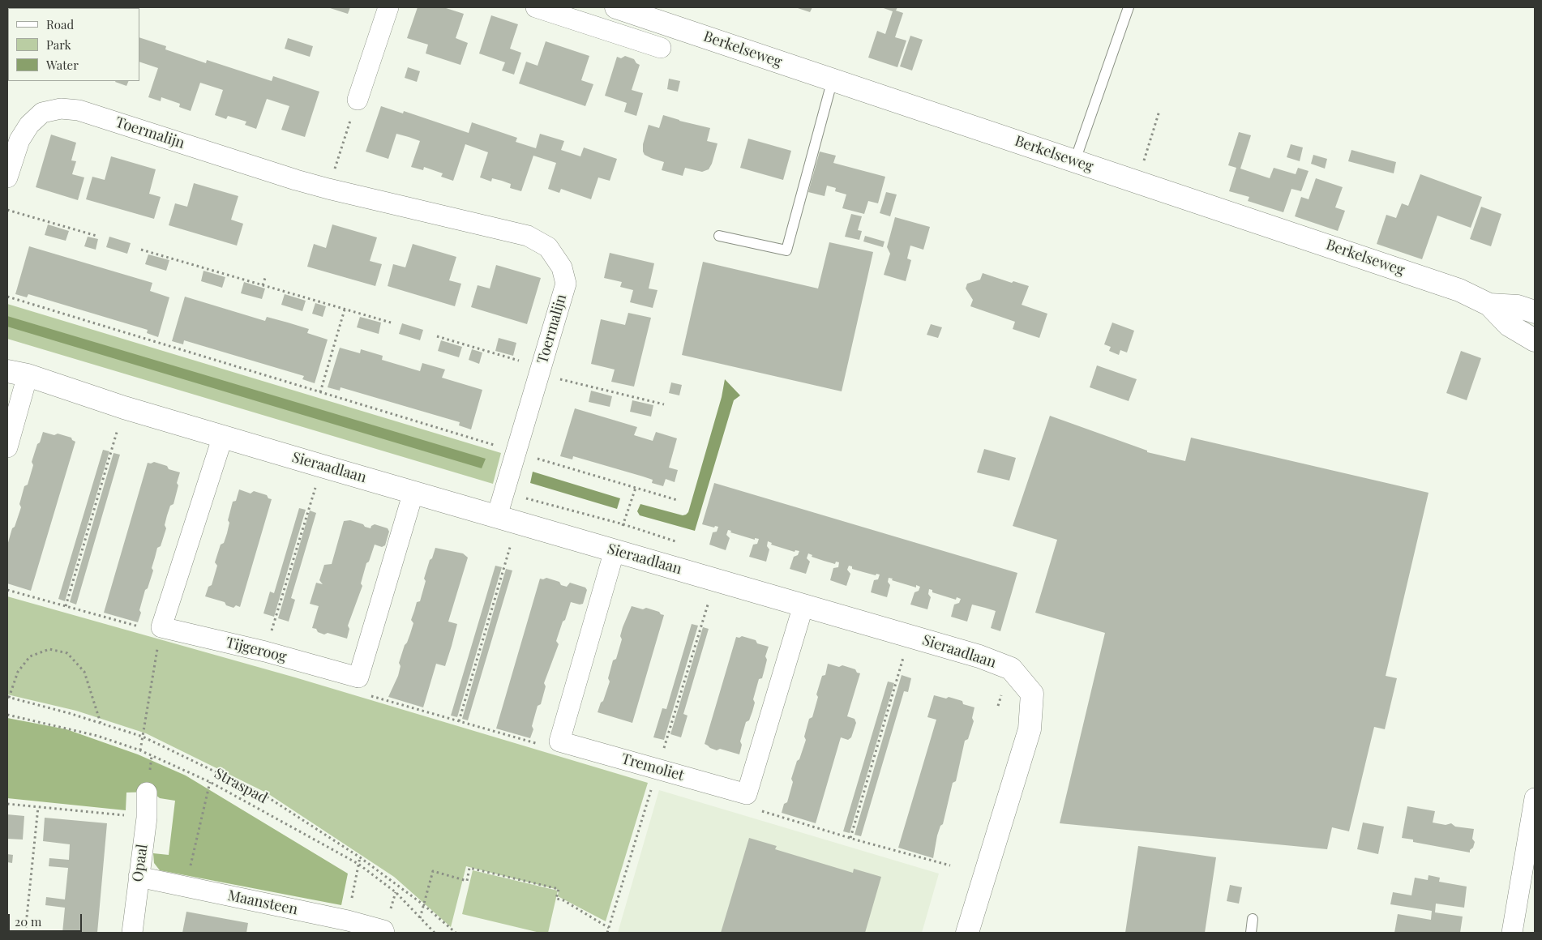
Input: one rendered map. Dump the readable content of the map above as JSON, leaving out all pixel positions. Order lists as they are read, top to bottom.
{
  "streets": {
    "street": [
      "Berkelseweg",
      "Toermalijn",
      "Sieraadlaan",
      "Tijgeroog",
      "Tremoliet",
      "Opaal",
      "Maansteen"
    ],
    "path": ["Straspad"]
  },
  "crossings": [
    ["Toermalijn", "Sieraadlaan"],
    ["Opaal", "Maansteen"]
  ],
  "legend": ["Road", "Park", "Water"],
  "scale_bar": "20 m"
}
